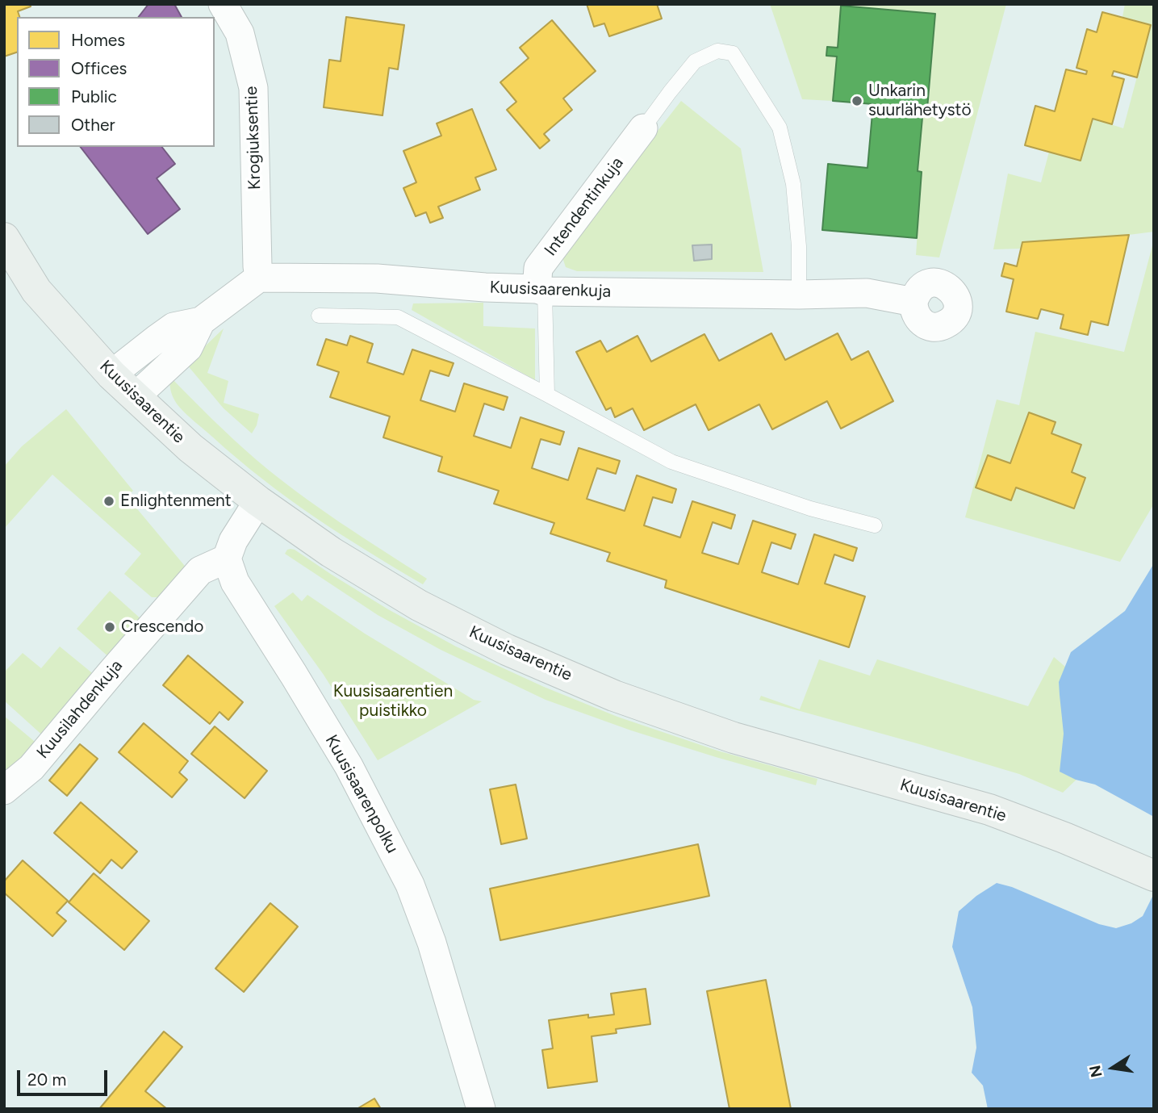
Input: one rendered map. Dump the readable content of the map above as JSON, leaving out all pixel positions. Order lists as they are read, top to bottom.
{
  "streets": {
    "main road": ["Kuusisaarentie"],
    "street": [
      "Krogiuksentie",
      "Intendentinkuja",
      "Kuusisaarenkuja",
      "Kuusilahdenkuja",
      "Kuusisaarenpolku"
    ]
  },
  "crossings": [
    ["Krogiuksentie", "Kuusisaarenkuja"],
    ["Intendentinkuja", "Kuusisaarenkuja"],
    ["Kuusilahdenkuja", "Kuusisaarenpolku"]
  ],
  "parks": ["Kuusisaarentien puistikko"],
  "places": ["Unkarin suurlähetystö", "Enlightenment", "Crescendo"],
  "legend": [
    "Homes",
    "Offices",
    "Public",
    "Other"
  ],
  "scale_bar": "20 m",
  "north": "left"
}
